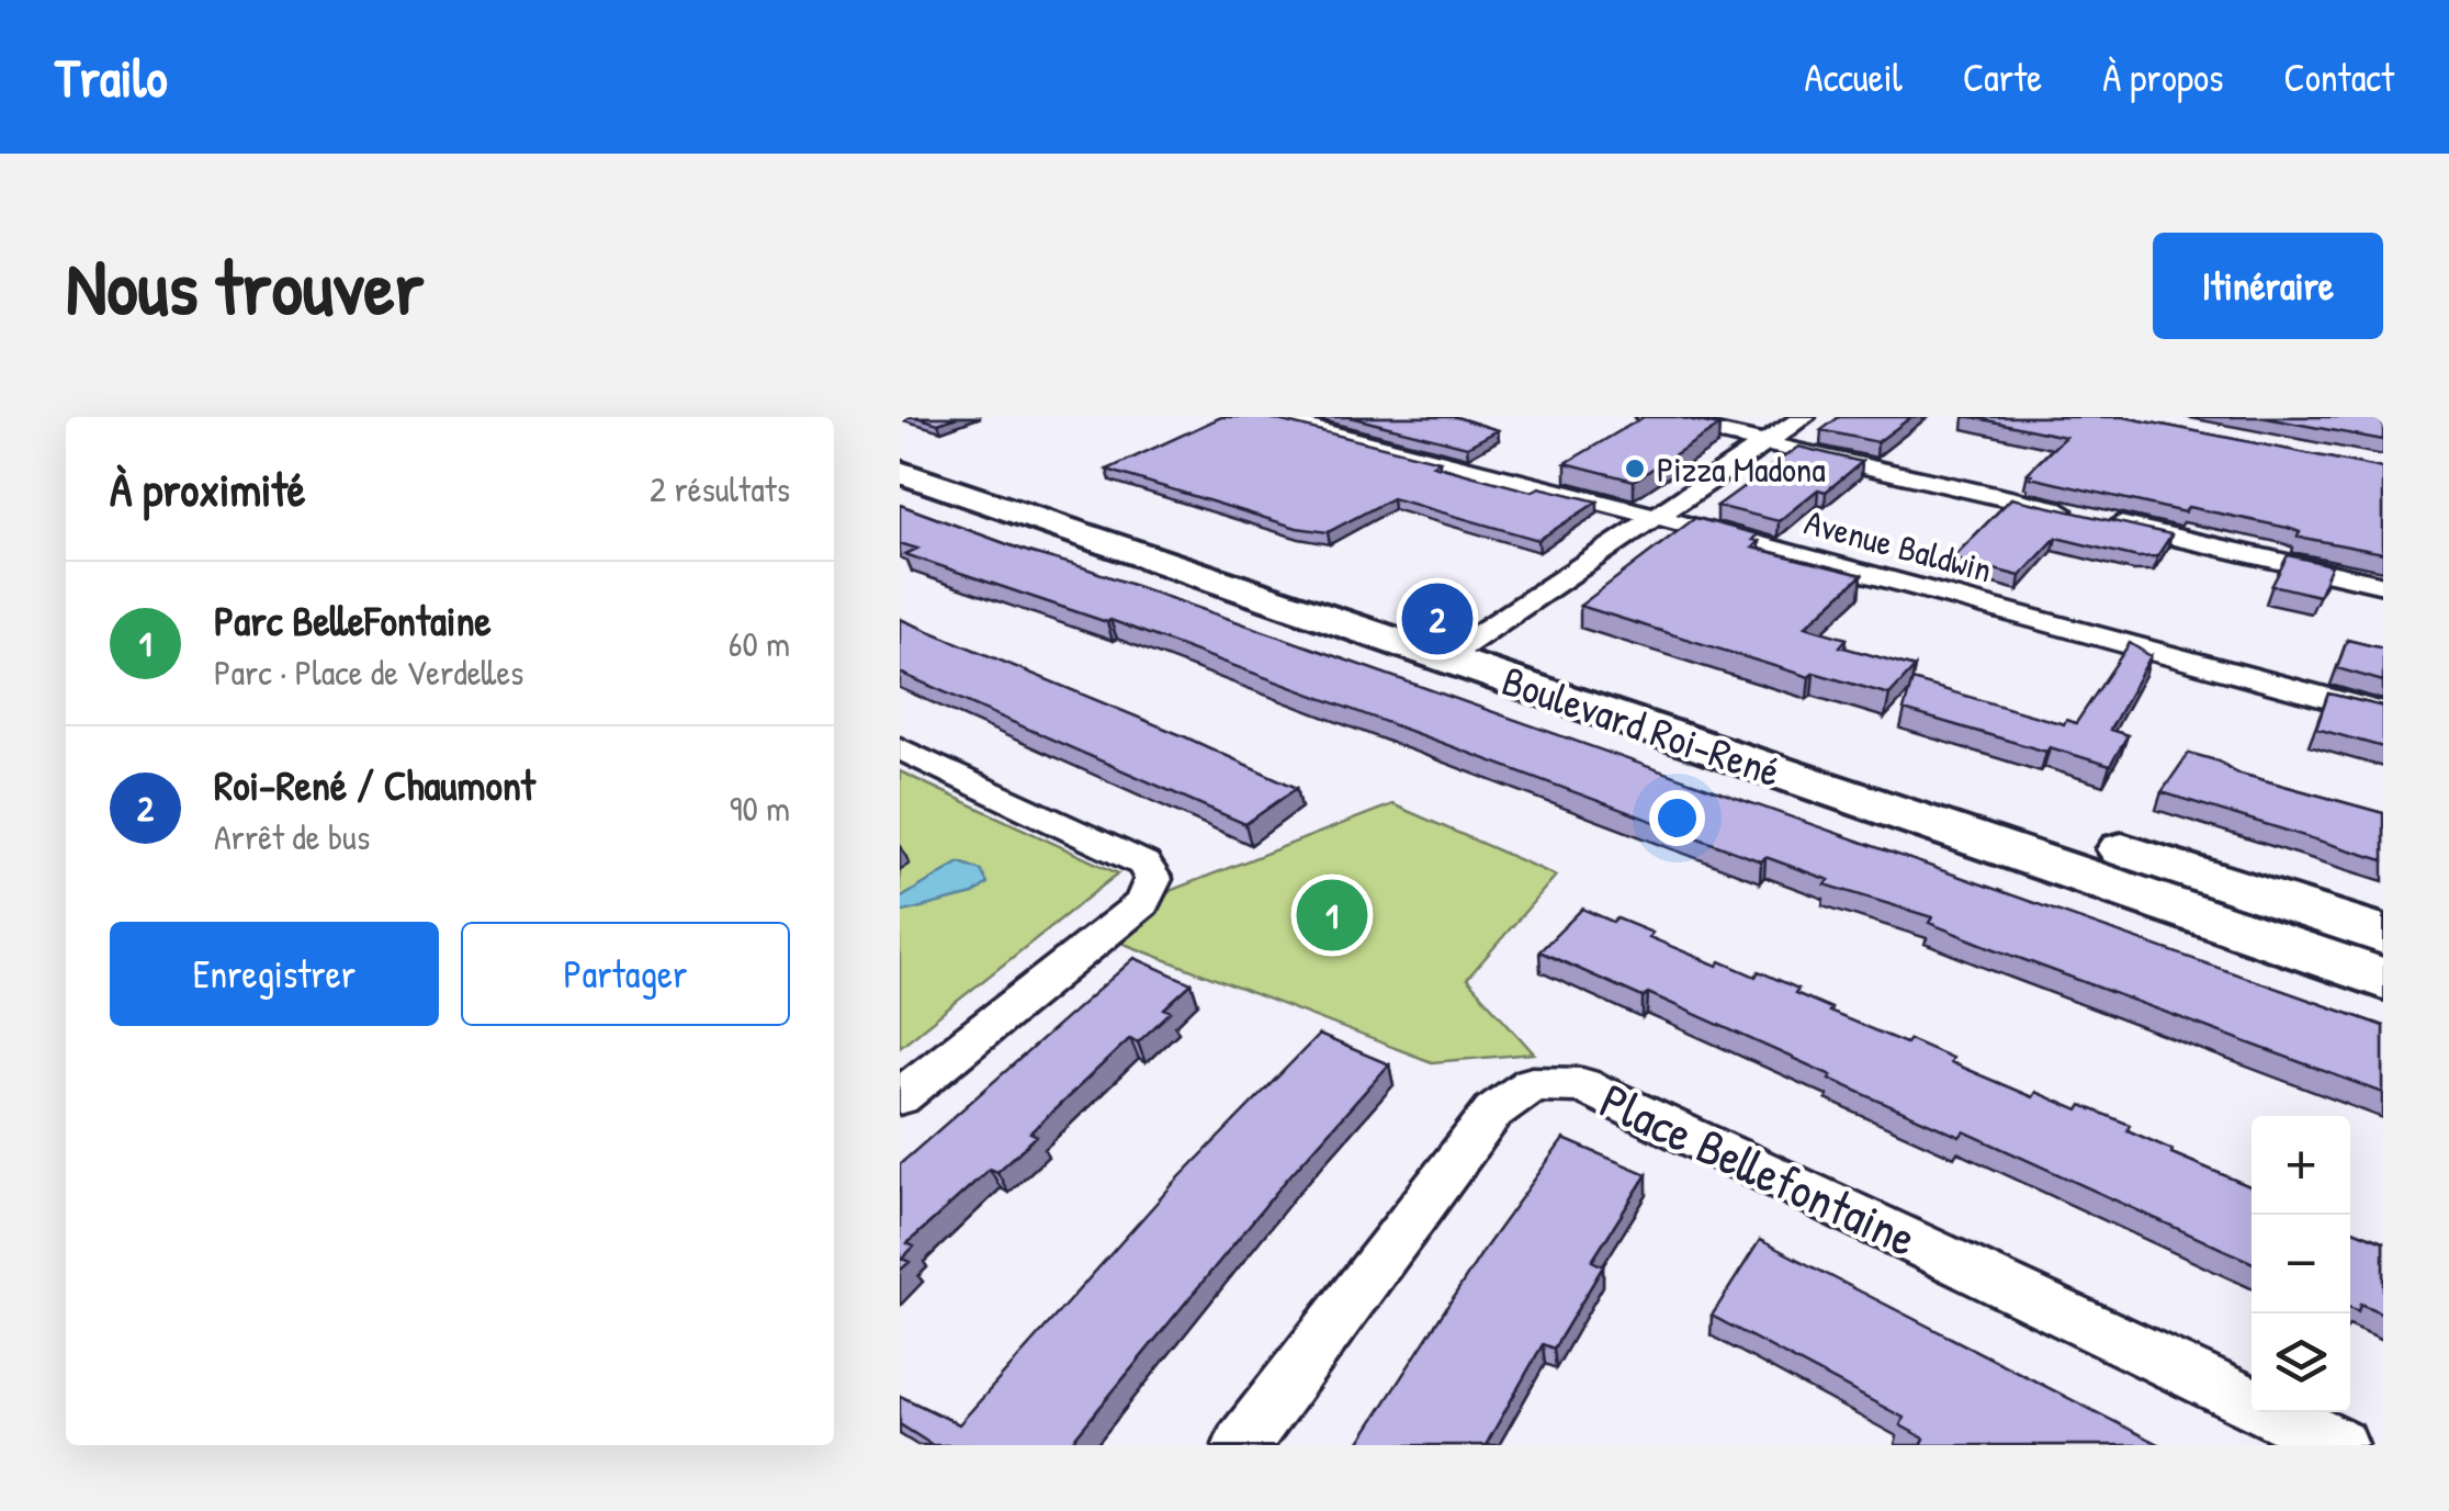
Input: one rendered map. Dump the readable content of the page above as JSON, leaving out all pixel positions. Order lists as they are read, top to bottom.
{
  "streets": {
    "street": ["Avenue Baldwin", "Boulevard Roi-René", "Place Bellefontaine"]
  },
  "places": ["Pizza Madona"],
  "page": {
    "header": "Trailo",
    "nav": [
      "Accueil",
      "Carte",
      "À propos",
      "Contact"
    ],
    "buttons": [
      "Itinéraire",
      ["Enregistrer", "Partager"]
    ],
    "title": "Nous trouver",
    "heading": ["À proximité", "2 résultats"],
    "list": [
      {
        "mark": "1",
        "name": "Parc BelleFontaine",
        "note": "Parc · Place de Verdelles",
        "value": "60 m"
      },
      {
        "mark": "2",
        "name": "Roi-René / Chaumont",
        "note": "Arrêt de bus",
        "value": "90 m"
      }
    ],
    "pins": ["2", "1"],
    "map_buttons": ["+", "−"]
  }
}
